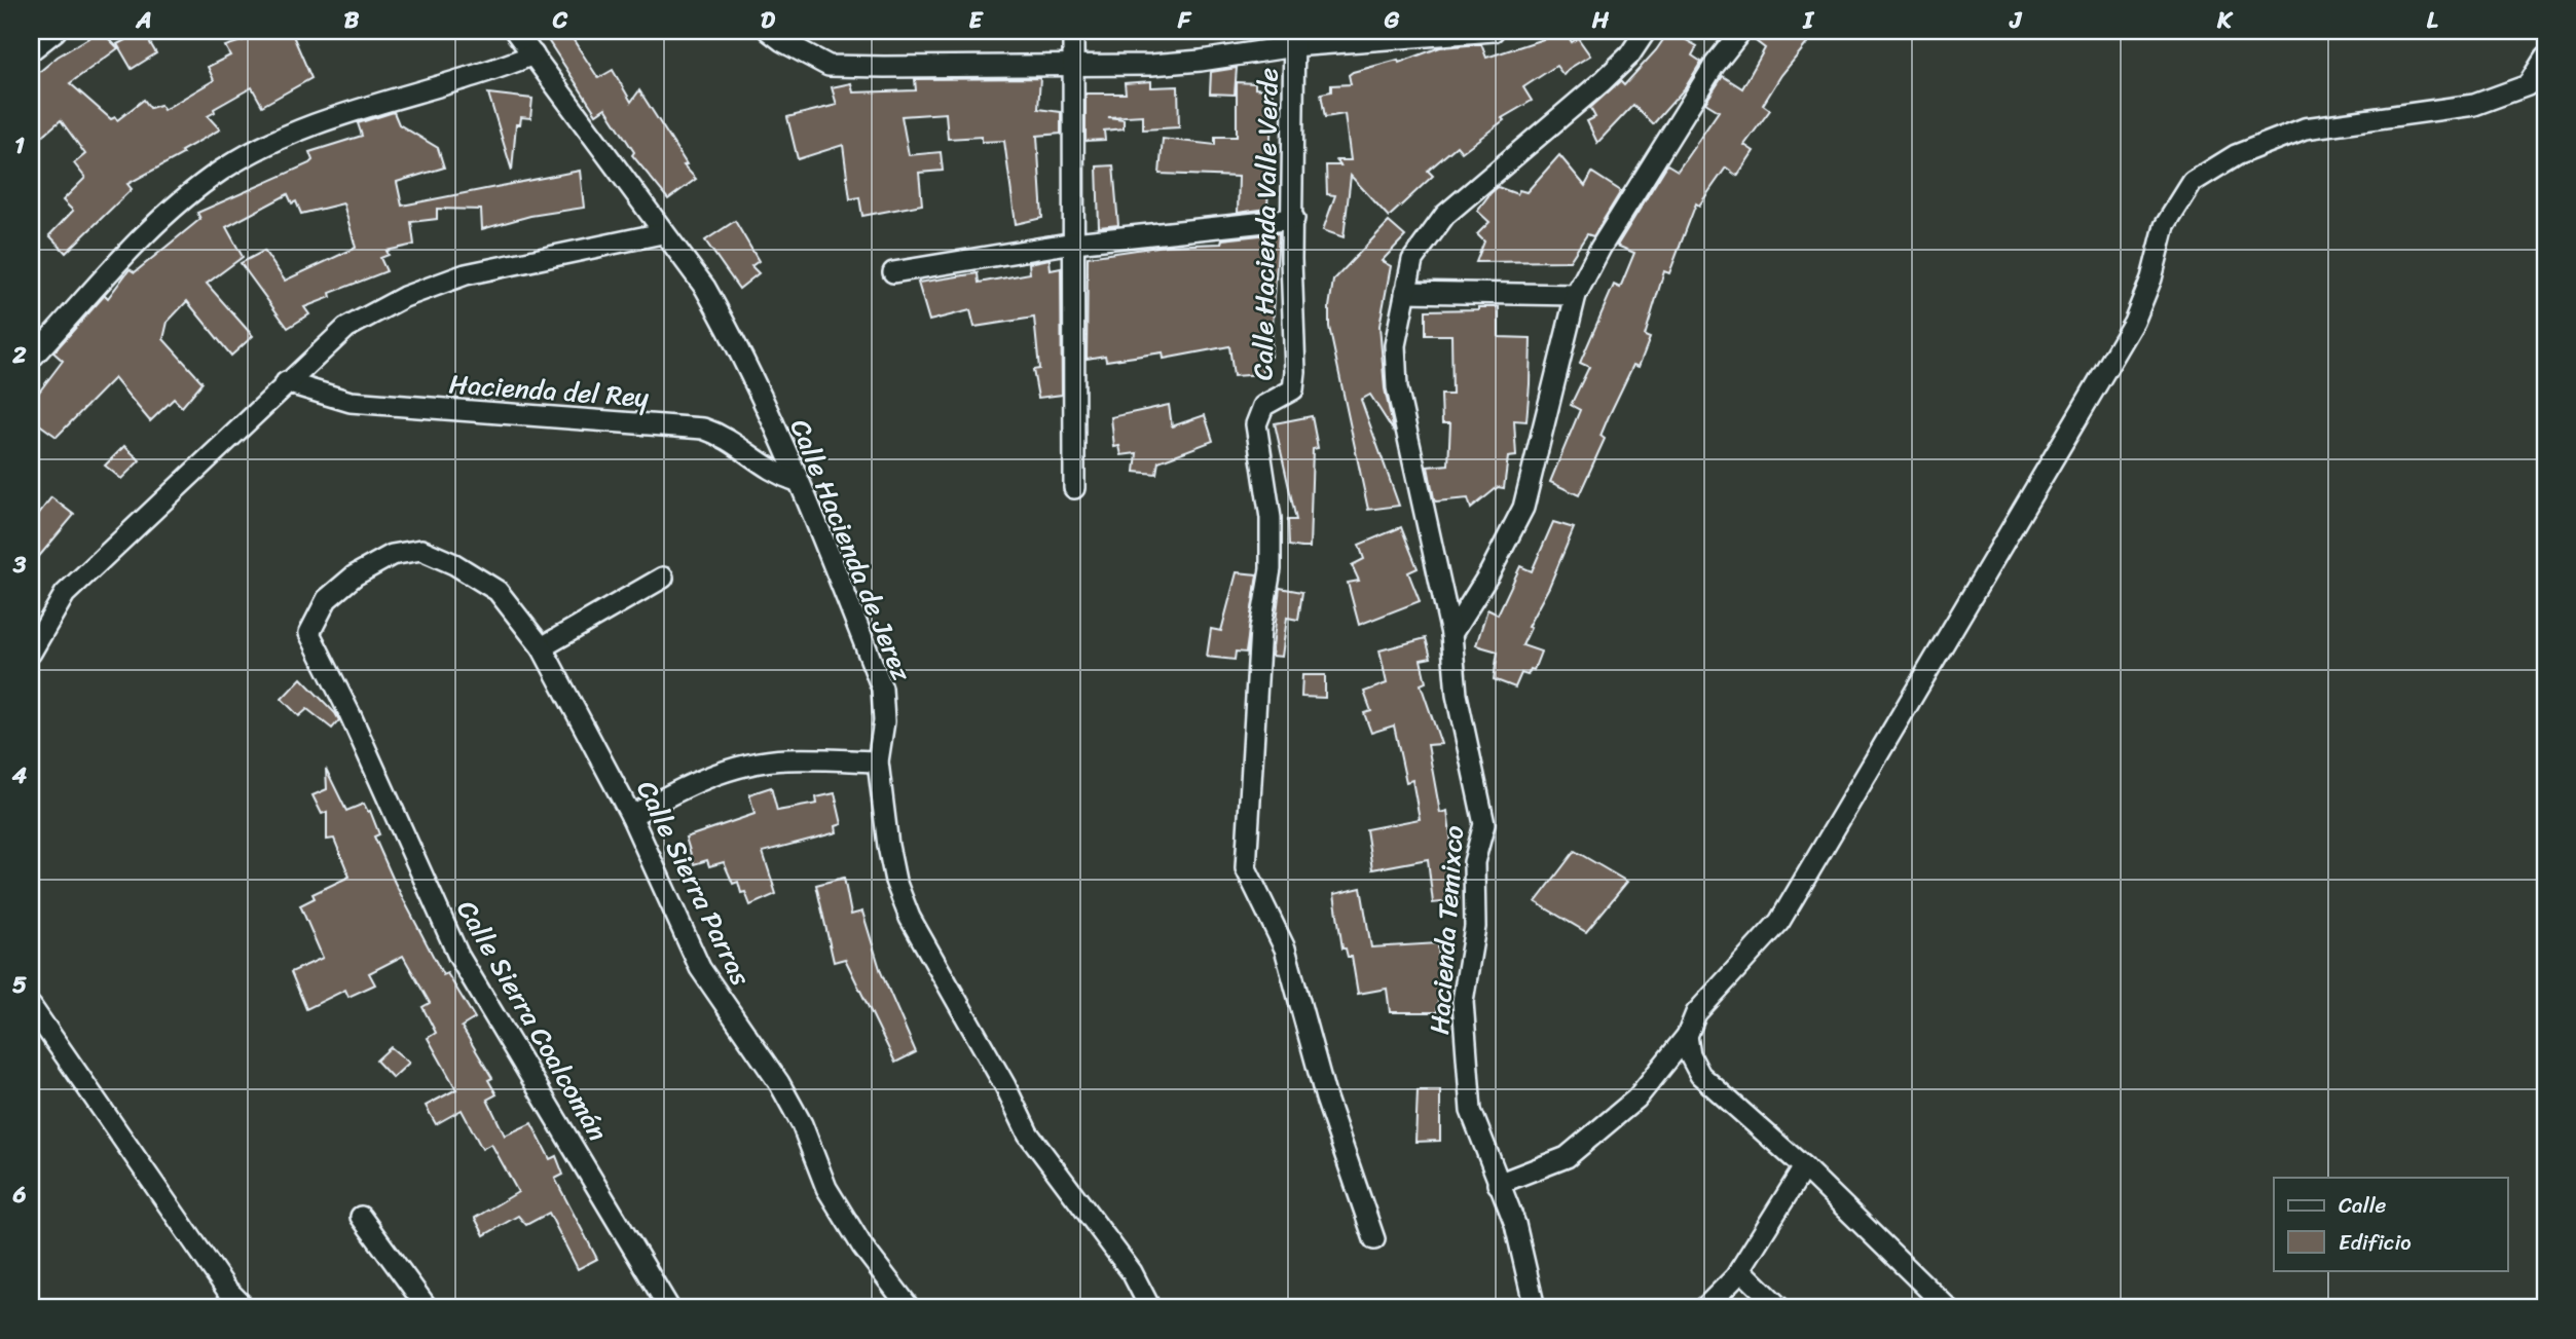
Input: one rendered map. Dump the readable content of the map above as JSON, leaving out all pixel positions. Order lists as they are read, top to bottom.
{
  "streets": {
    "street": [
      "Calle Hacienda Valle Verde",
      "Hacienda del Rey",
      "Calle Hacienda de Jerez",
      "Calle Sierra Parras",
      "Hacienda Temixco",
      "Calle Sierra Coalcomán"
    ]
  },
  "crossings": [
    ["Hacienda del Rey", "Calle Hacienda de Jerez"],
    ["Calle Sierra Parras", "Calle Sierra Coalcomán"]
  ],
  "legend": ["Calle", "Edificio"],
  "grid": {
    "columns": [
      "A",
      "B",
      "C",
      "D",
      "E",
      "F",
      "G",
      "H",
      "I",
      "J",
      "K",
      "L"
    ],
    "rows": [
      "1",
      "2",
      "3",
      "4",
      "5",
      "6"
    ]
  }
}
